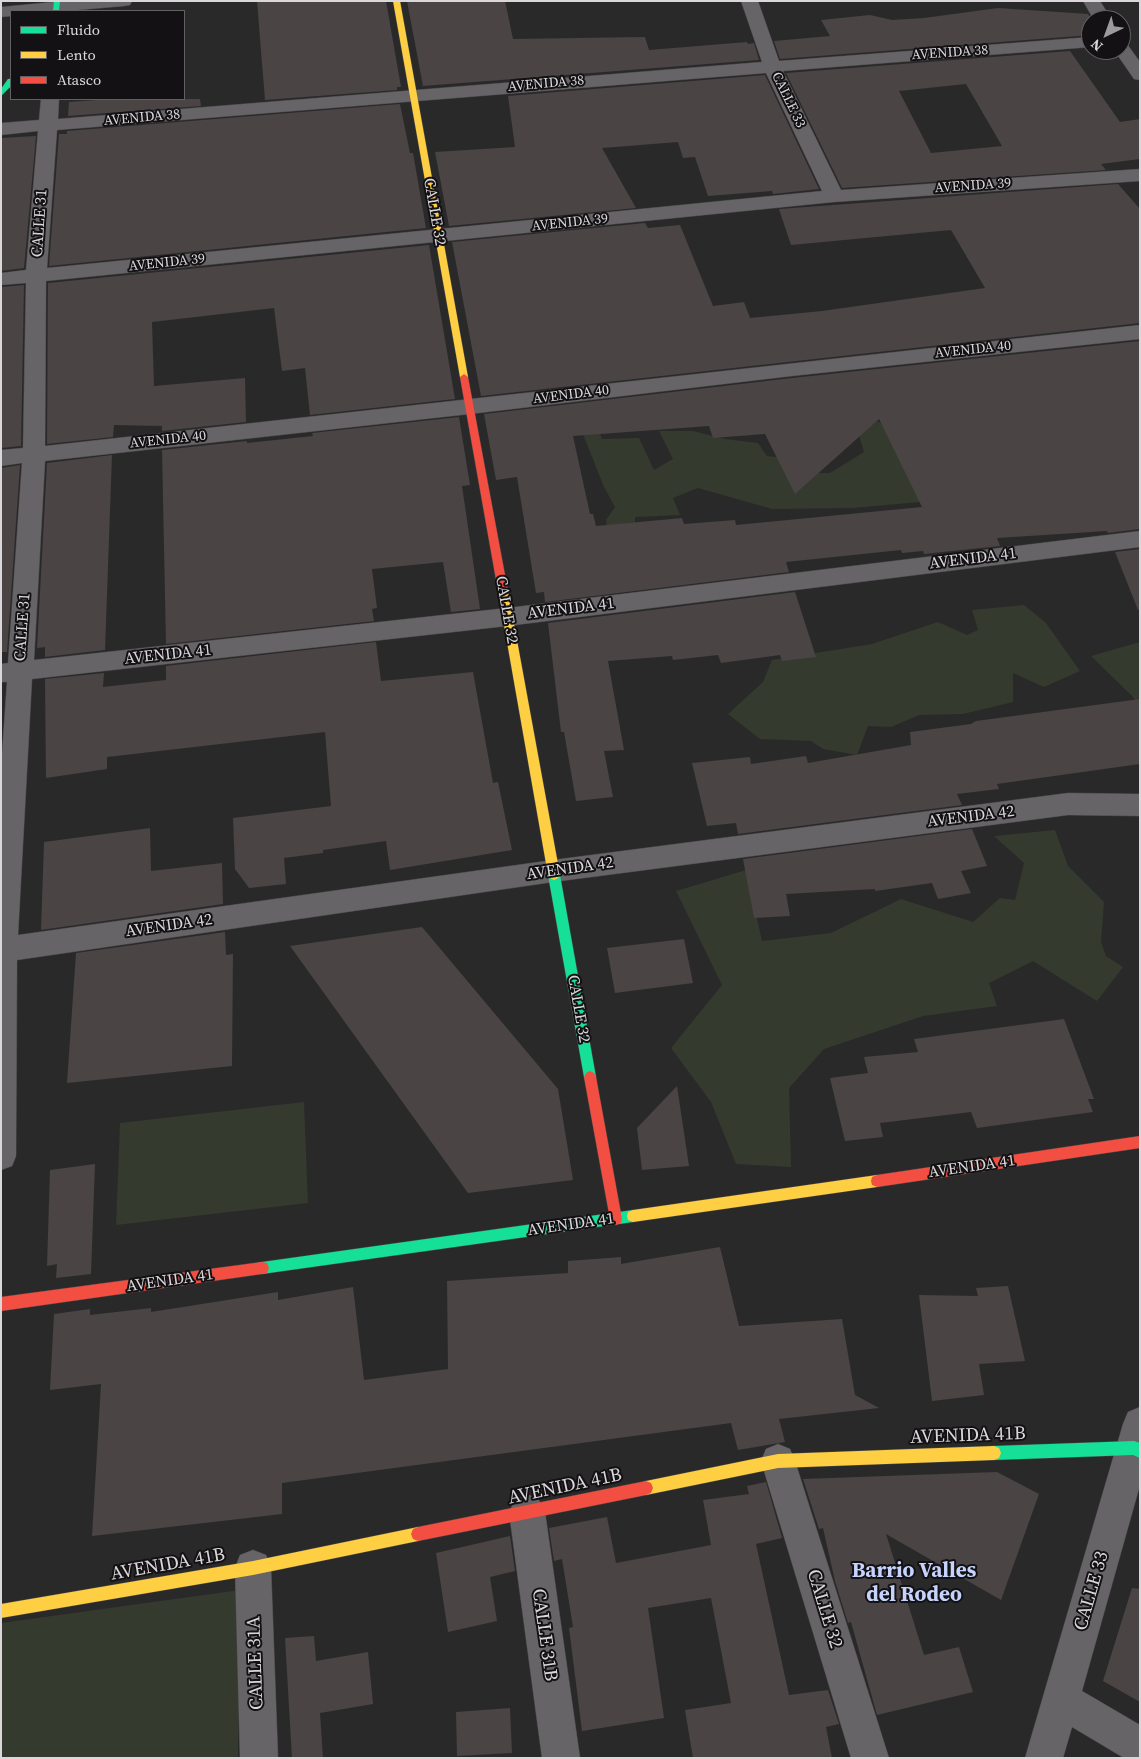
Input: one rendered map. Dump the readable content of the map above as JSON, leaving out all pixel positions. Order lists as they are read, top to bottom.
{
  "streets": {
    "street": [
      "AVENIDA 38",
      "CALLE 33",
      "AVENIDA 39",
      "CALLE 32",
      "CALLE 31",
      "AVENIDA 40",
      "AVENIDA 41",
      "AVENIDA 42",
      "AVENIDA 41B",
      "CALLE 31B",
      "CALLE 31A"
    ]
  },
  "crossings": [
    ["AVENIDA 38", "CALLE 33"],
    ["AVENIDA 38", "CALLE 32"],
    ["AVENIDA 38", "CALLE 31"],
    ["CALLE 33", "AVENIDA 39"],
    ["CALLE 33", "AVENIDA 41B"],
    ["AVENIDA 39", "CALLE 32"],
    ["AVENIDA 39", "CALLE 31"],
    ["CALLE 32", "AVENIDA 40"],
    ["CALLE 32", "AVENIDA 41"],
    ["CALLE 32", "AVENIDA 42"],
    ["CALLE 32", "AVENIDA 41B"],
    ["CALLE 31", "AVENIDA 40"],
    ["CALLE 31", "AVENIDA 41"],
    ["CALLE 31", "AVENIDA 42"],
    ["AVENIDA 41B", "CALLE 31B"],
    ["AVENIDA 41B", "CALLE 31A"]
  ],
  "districts": ["Barrio Valles del Rodeo"],
  "legend": ["Fluido", "Lento", "Atasco"],
  "north": "bottom left"
}
